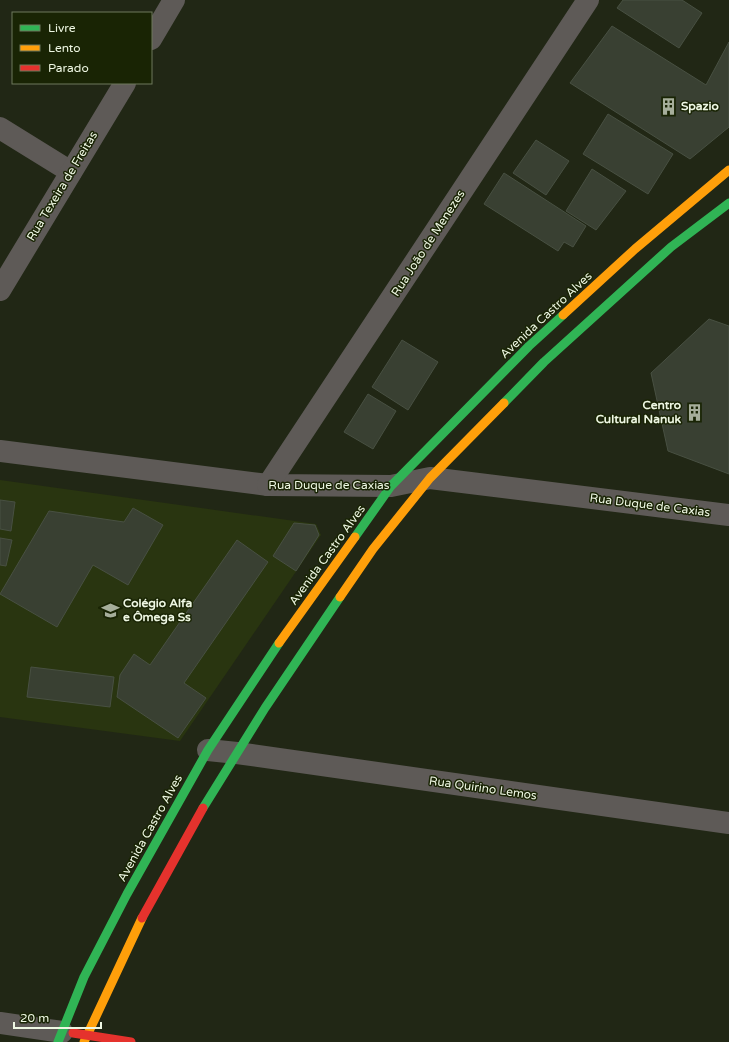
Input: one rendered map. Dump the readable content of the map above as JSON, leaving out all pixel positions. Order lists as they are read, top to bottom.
{
  "streets": {
    "main road": ["Avenida Castro Alves"],
    "street": [
      "Rua Texeira de Freitas",
      "Rua João de Menezes",
      "Rua Duque de Caxias",
      "Rua Quirino Lemos"
    ]
  },
  "crossings": [
    ["Rua João de Menezes", "Rua Duque de Caxias"],
    ["Avenida Castro Alves", "Rua Duque de Caxias"],
    ["Avenida Castro Alves", "Rua Quirino Lemos"]
  ],
  "places": {
    "building": ["Spazio", "Centro Cultural Nanuk"],
    "school or university": ["Colégio Alfa e Ômega Ss"]
  },
  "legend": ["Livre", "Lento", "Parado"],
  "scale_bar": "20 m"
}
